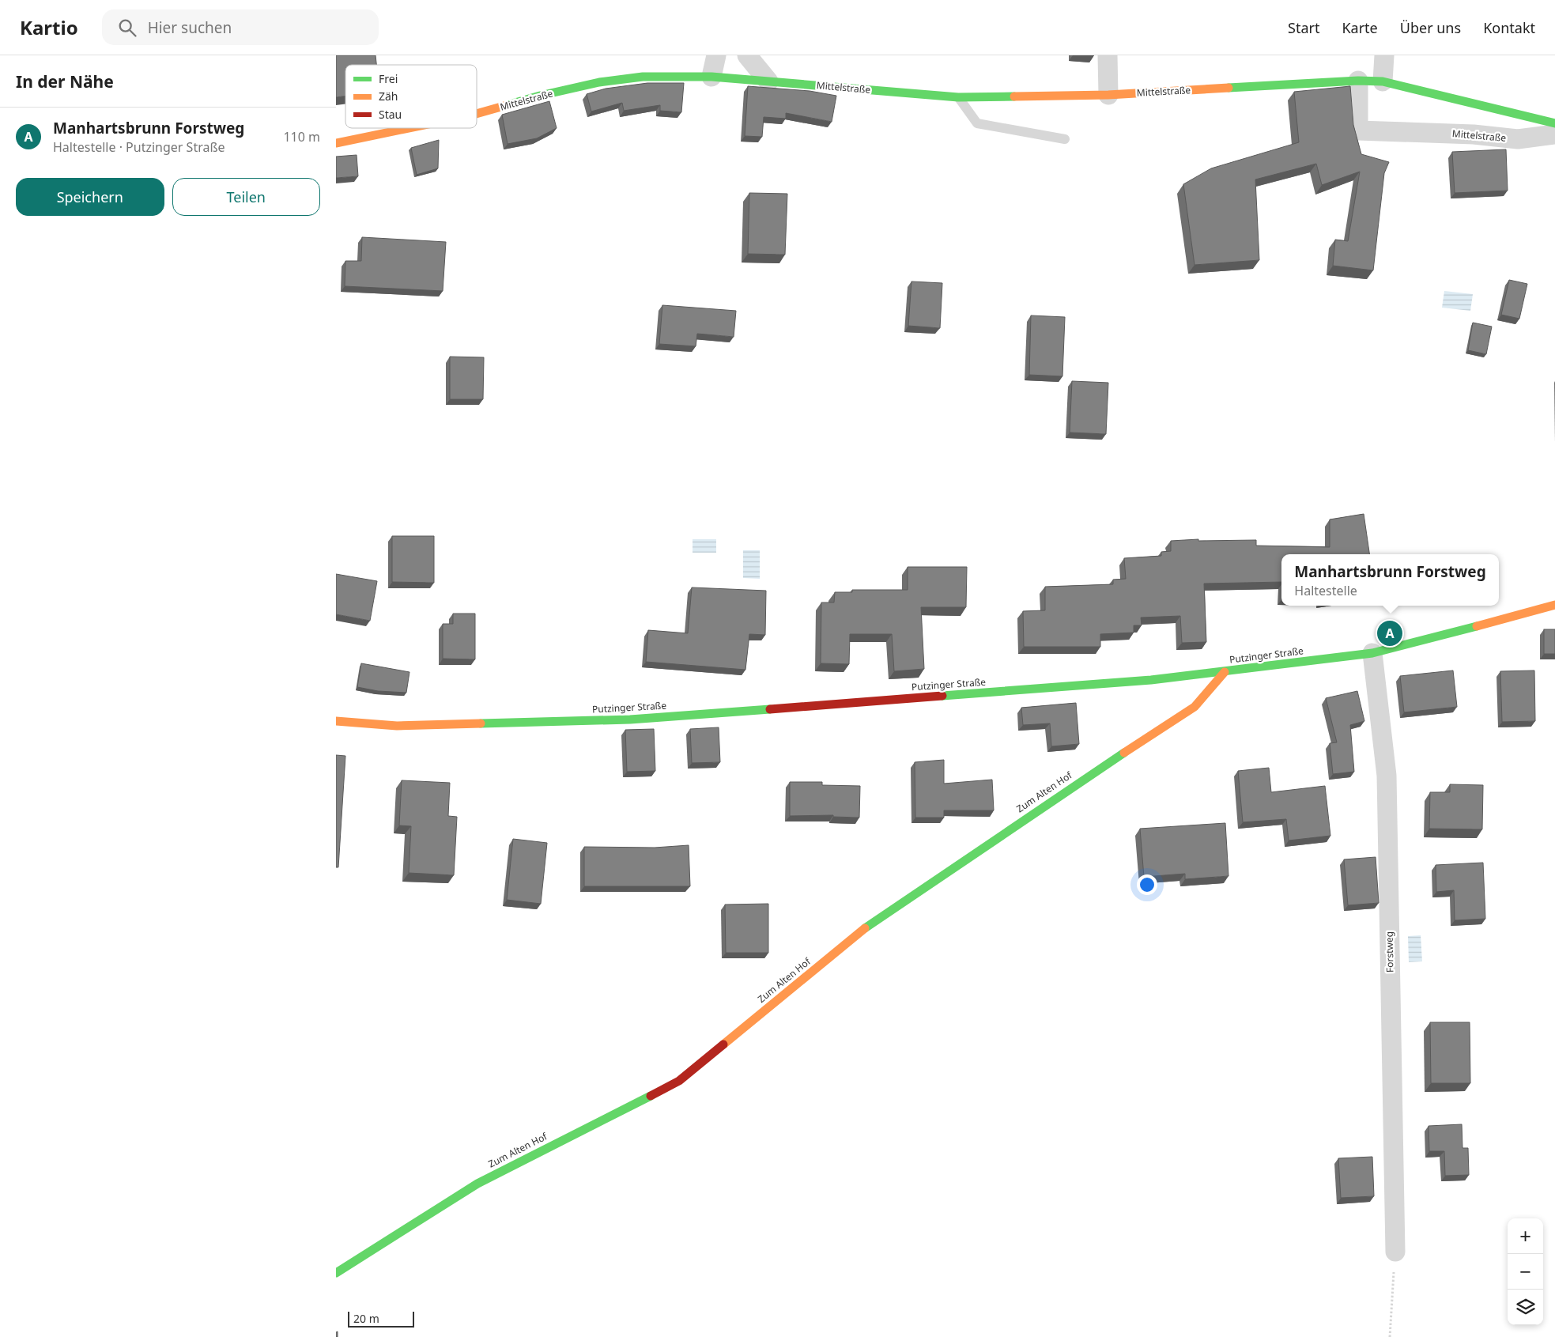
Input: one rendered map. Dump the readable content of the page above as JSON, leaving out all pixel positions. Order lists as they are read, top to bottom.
{
  "streets": {
    "street": [
      "Mittelstraße",
      "Putzinger Straße",
      "Zum Alten Hof",
      "Forstweg"
    ]
  },
  "crossings": [
    ["Putzinger Straße", "Zum Alten Hof"],
    ["Putzinger Straße", "Forstweg"]
  ],
  "legend": ["Frei", "Zäh", "Stau"],
  "scale_bar": "20 m",
  "page": {
    "header": "Kartio",
    "search": "Hier suchen",
    "nav": [
      "Start",
      "Karte",
      "Über uns",
      "Kontakt"
    ],
    "heading": "In der Nähe",
    "list": [
      {
        "mark": "A",
        "name": "Manhartsbrunn Forstweg",
        "note": "Haltestelle · Putzinger Straße",
        "value": "110 m"
      }
    ],
    "buttons": ["Speichern", "Teilen"],
    "popup": ["Manhartsbrunn Forstweg", "Haltestelle"],
    "pins": "A",
    "map_buttons": ["+", "−"],
    "scale": "20 m"
  }
}
